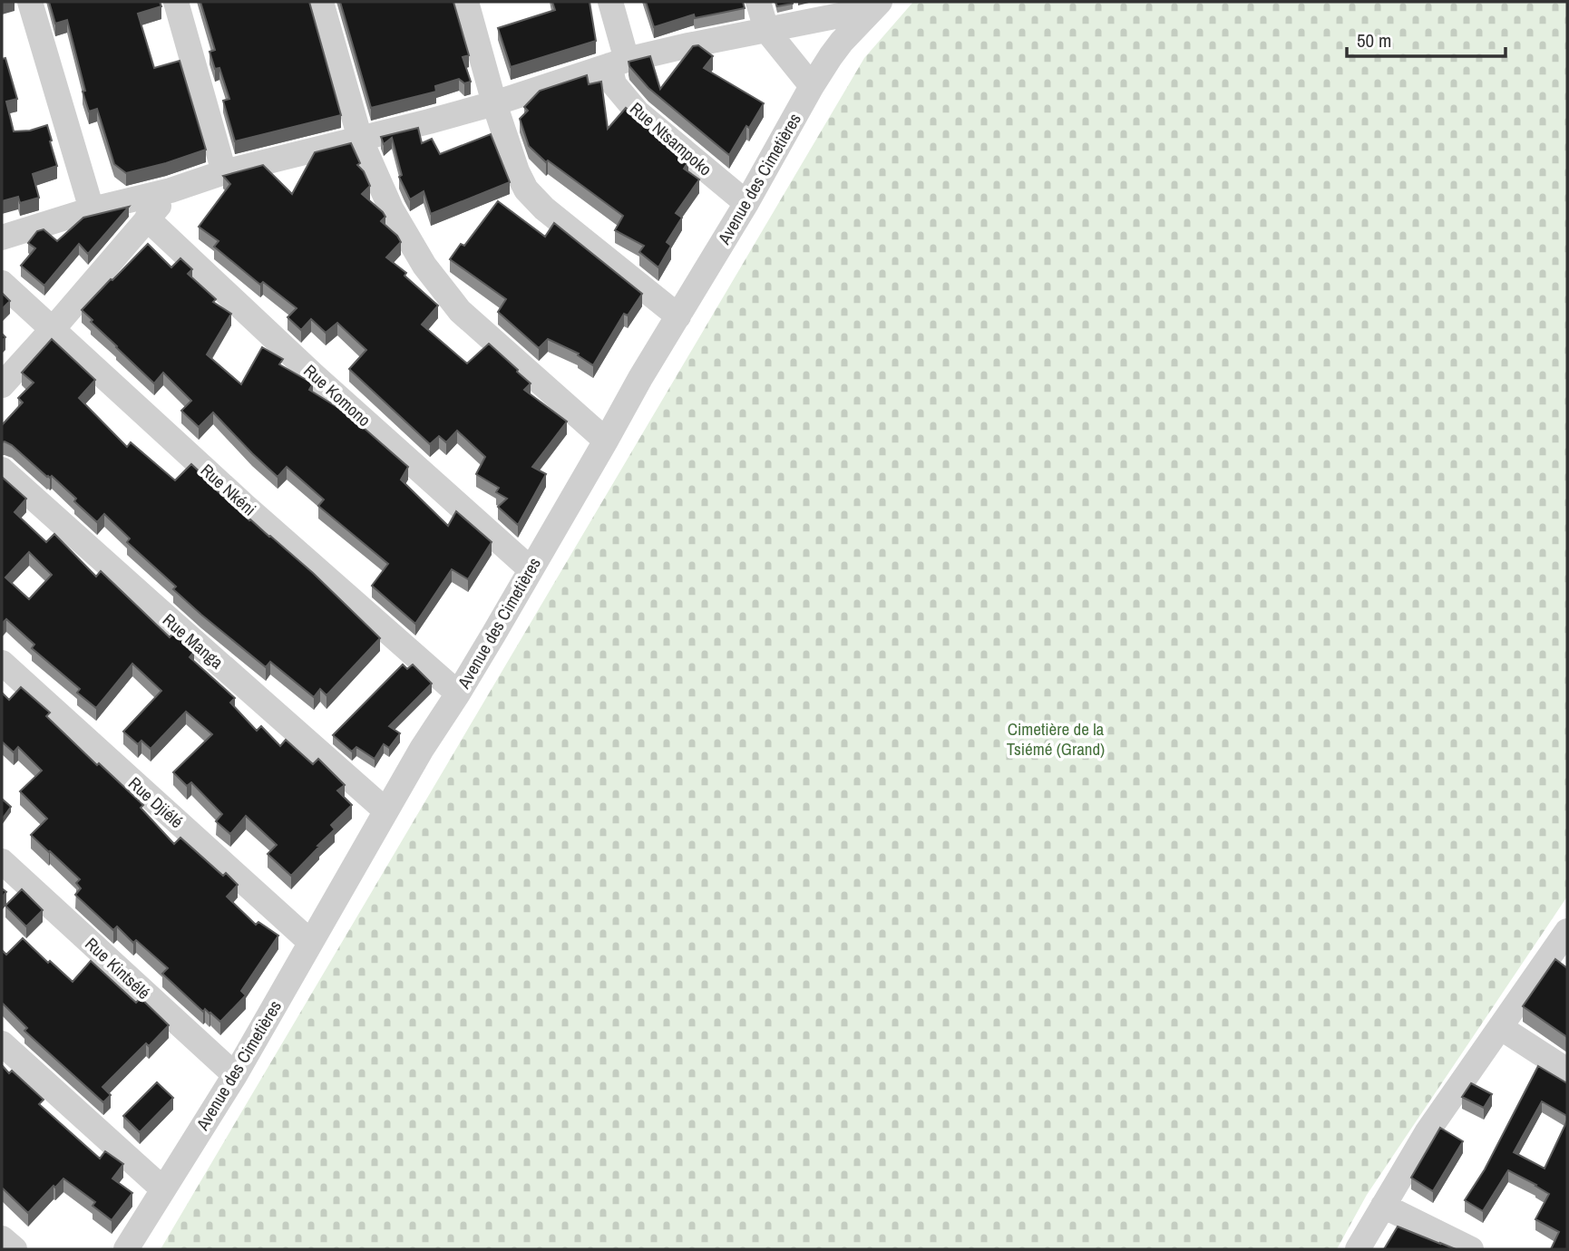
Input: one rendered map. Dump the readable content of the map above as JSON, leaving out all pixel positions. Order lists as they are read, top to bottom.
{
  "streets": {
    "street": [
      "Rue Ntsampoko",
      "Avenue des Cimetières",
      "Rue Komono",
      "Rue Nkéni",
      "Rue Manga",
      "Rue Djiélé",
      "Rue Kintsélé"
    ]
  },
  "crossings": [
    ["Rue Ntsampoko", "Avenue des Cimetières"],
    ["Avenue des Cimetières", "Rue Komono"],
    ["Avenue des Cimetières", "Rue Nkéni"],
    ["Avenue des Cimetières", "Rue Manga"],
    ["Avenue des Cimetières", "Rue Djiélé"],
    ["Avenue des Cimetières", "Rue Kintsélé"]
  ],
  "parks": ["Cimetière de la Tsiémé (Grand)"],
  "scale_bar": "50 m"
}
